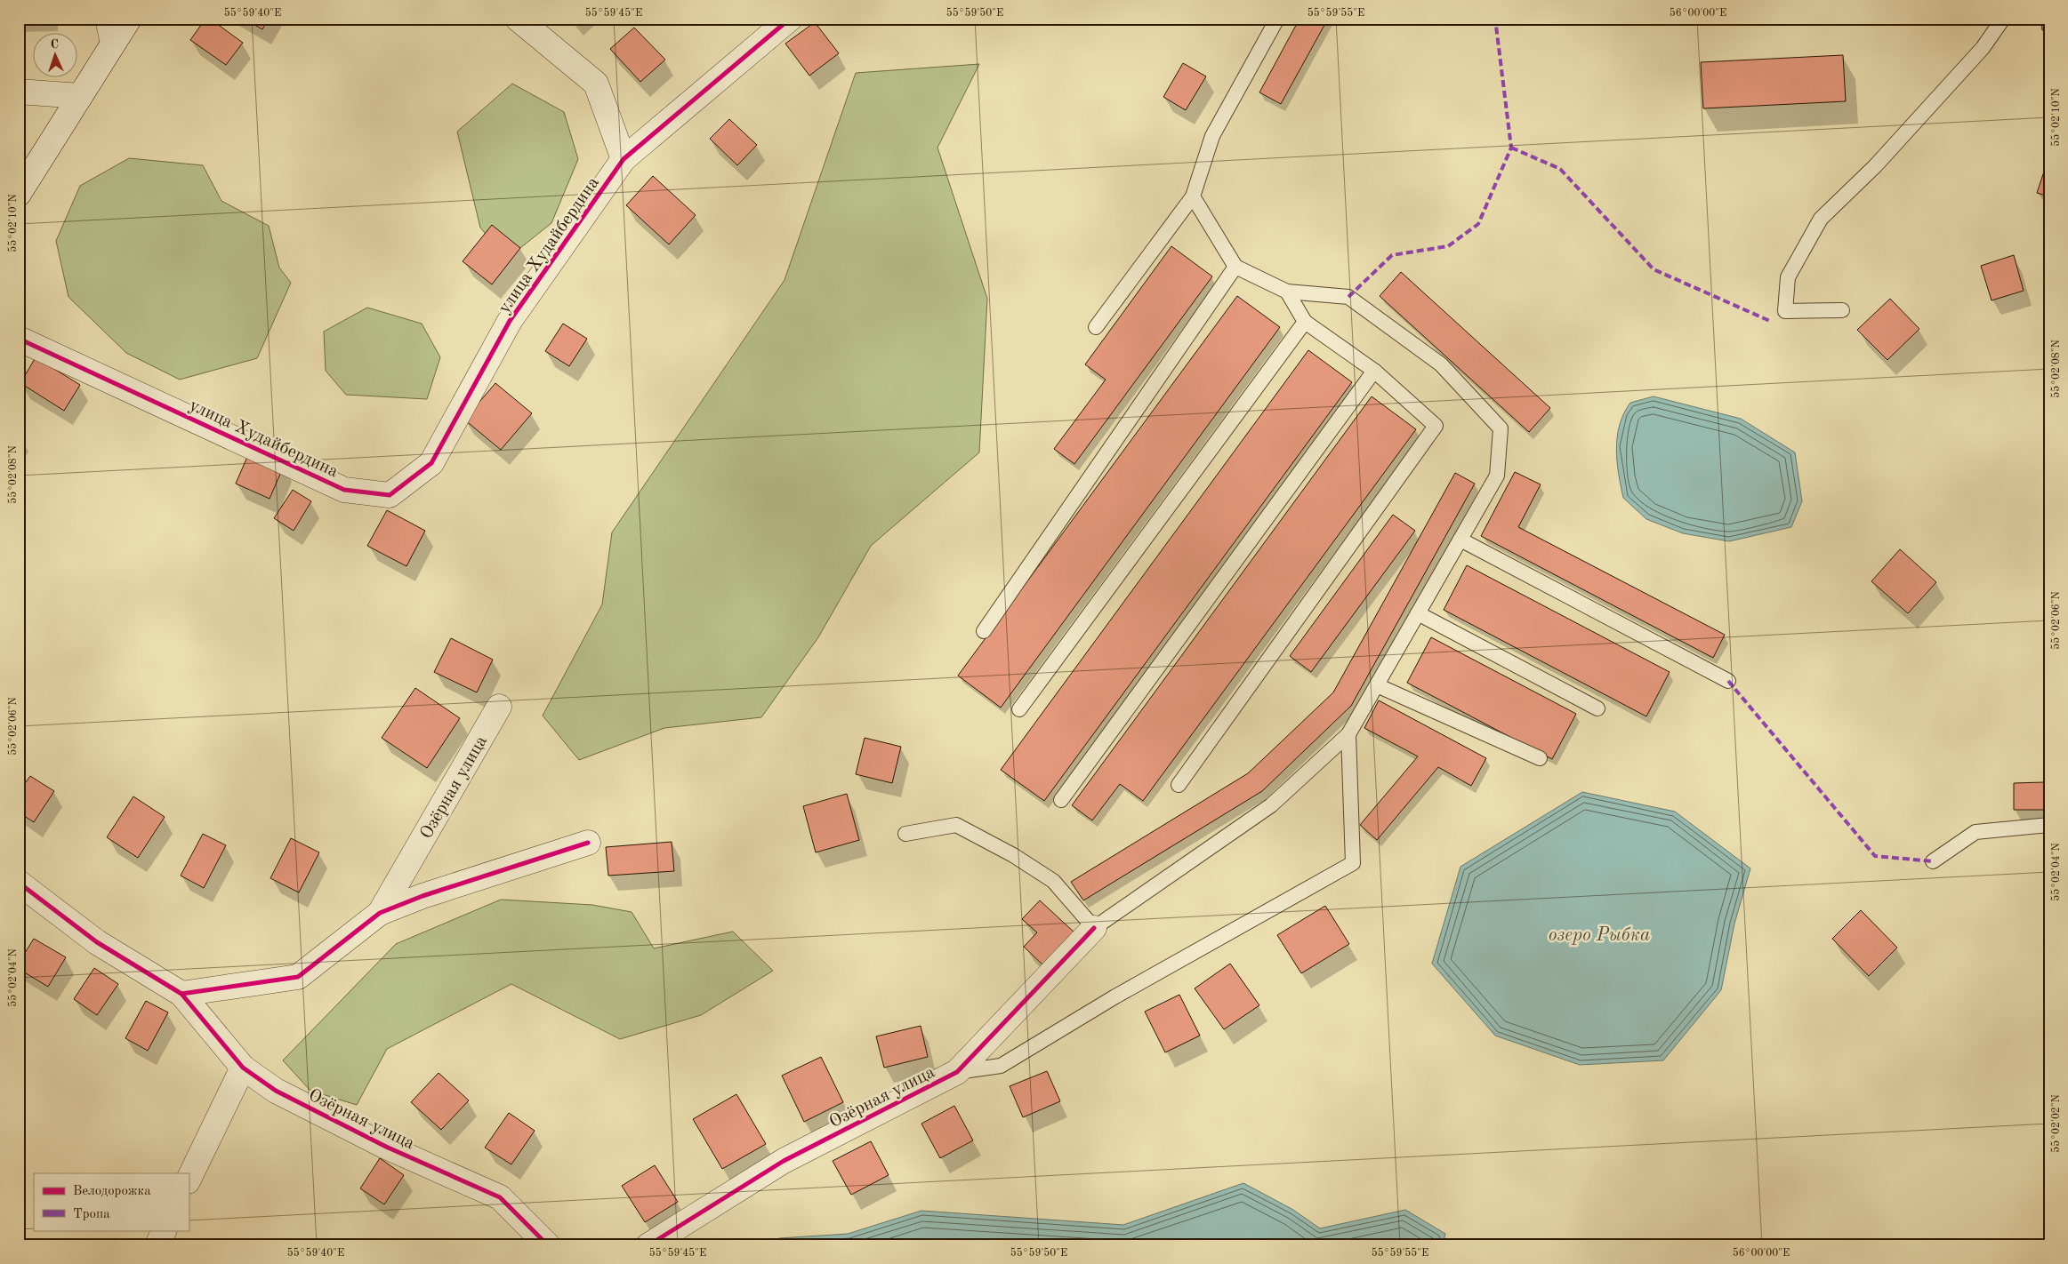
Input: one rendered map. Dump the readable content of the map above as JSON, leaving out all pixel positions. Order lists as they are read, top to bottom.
{
  "streets": {
    "street": ["улица Худайбердина", "Озёрная улица"]
  },
  "water": ["озеро Рыбка"],
  "legend": ["Велодорожка", "Тропа"],
  "north": "top",
  "coordinates": [
    "55°59'40\"E",
    "55°59'45\"E",
    "55°59'50\"E",
    "55°59'55\"E",
    "56°00'00\"E",
    "55°02'10\"N",
    "55°02'08\"N",
    "55°02'06\"N",
    "55°02'04\"N",
    "55°02'02\"N"
  ]
}
